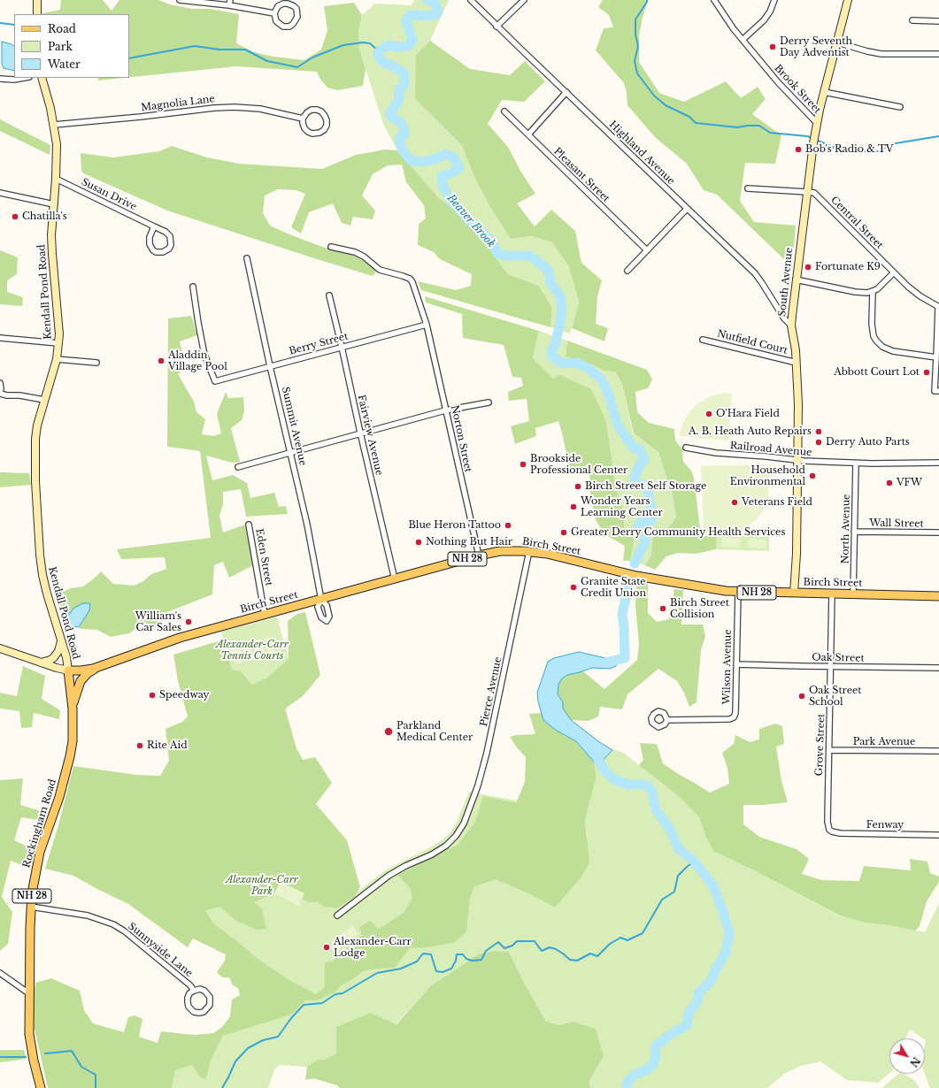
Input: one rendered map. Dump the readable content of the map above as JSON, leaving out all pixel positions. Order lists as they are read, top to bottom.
{
  "streets": {
    "main road": ["Birch Street", "NH 28", "Rockingham Road"],
    "street": [
      "Brook Street",
      "Magnolia Lane",
      "Highland Avenue",
      "Pleasant Street",
      "Susan Drive",
      "Central Street",
      "South Avenue",
      "Kendall Pond Road",
      "Nutfield Court",
      "Berry Street",
      "Summit Avenue",
      "Fairview Avenue",
      "Norton Street",
      "Railroad Avenue",
      "Wall Street",
      "North Avenue",
      "Eden Street",
      "Oak Street",
      "Wilson Avenue",
      "Pierce Avenue",
      "Park Avenue",
      "Grove Street",
      "Fenway",
      "Sunnyside Lane"
    ]
  },
  "crossings": [
    ["Brook Street", "South Avenue"],
    ["Magnolia Lane", "Kendall Pond Road"],
    ["Highland Avenue", "South Avenue"],
    ["Susan Drive", "Kendall Pond Road"],
    ["Central Street", "South Avenue"],
    ["South Avenue", "Nutfield Court"],
    ["South Avenue", "Railroad Avenue"],
    ["South Avenue", "Birch Street"],
    ["Kendall Pond Road", "Birch Street"],
    ["Kendall Pond Road", "Rockingham Road"],
    ["Berry Street", "Summit Avenue"],
    ["Berry Street", "Fairview Avenue"],
    ["Berry Street", "Norton Street"],
    ["Summit Avenue", "Birch Street"],
    ["Fairview Avenue", "Birch Street"],
    ["Norton Street", "Birch Street"],
    ["Railroad Avenue", "North Avenue"],
    ["Wall Street", "North Avenue"],
    ["North Avenue", "Birch Street"],
    ["Birch Street", "Eden Street"],
    ["Birch Street", "NH 28"],
    ["Birch Street", "Wilson Avenue"],
    ["Birch Street", "Pierce Avenue"],
    ["Birch Street", "Grove Street"],
    ["Birch Street", "Rockingham Road"],
    ["NH 28", "Rockingham Road"],
    ["Oak Street", "Wilson Avenue"],
    ["Oak Street", "Grove Street"],
    ["Park Avenue", "Grove Street"],
    ["Grove Street", "Fenway"],
    ["Rockingham Road", "Sunnyside Lane"]
  ],
  "water": ["Beaver Brook"],
  "parks": ["Alexander-Carr Tennis Courts", "Alexander-Carr Park"],
  "places": [
    "Derry Seventh Day Adventist",
    "Bob's Radio & TV",
    "Chatilla's",
    "Fortunate K9",
    "Aladdin Village Pool",
    "Abbott Court Lot",
    "O'Hara Field",
    "A. B. Heath Auto Repairs",
    "Derry Auto Parts",
    "Brookside Professional Center",
    "Household Environmental",
    "VFW",
    "Birch Street Self Storage",
    "Veterans Field",
    "Wonder Years Learning Center",
    "Blue Heron Tattoo",
    "Greater Derry Community Health Services",
    "Nothing But Hair",
    "Granite State Credit Union",
    "Birch Street Collision",
    "William's Car Sales",
    "Speedway",
    "Oak Street School",
    "Parkland Medical Center",
    "Rite Aid",
    "Alexander-Carr Lodge"
  ],
  "legend": ["Road", "Park", "Water"],
  "north": "bottom right"
}
